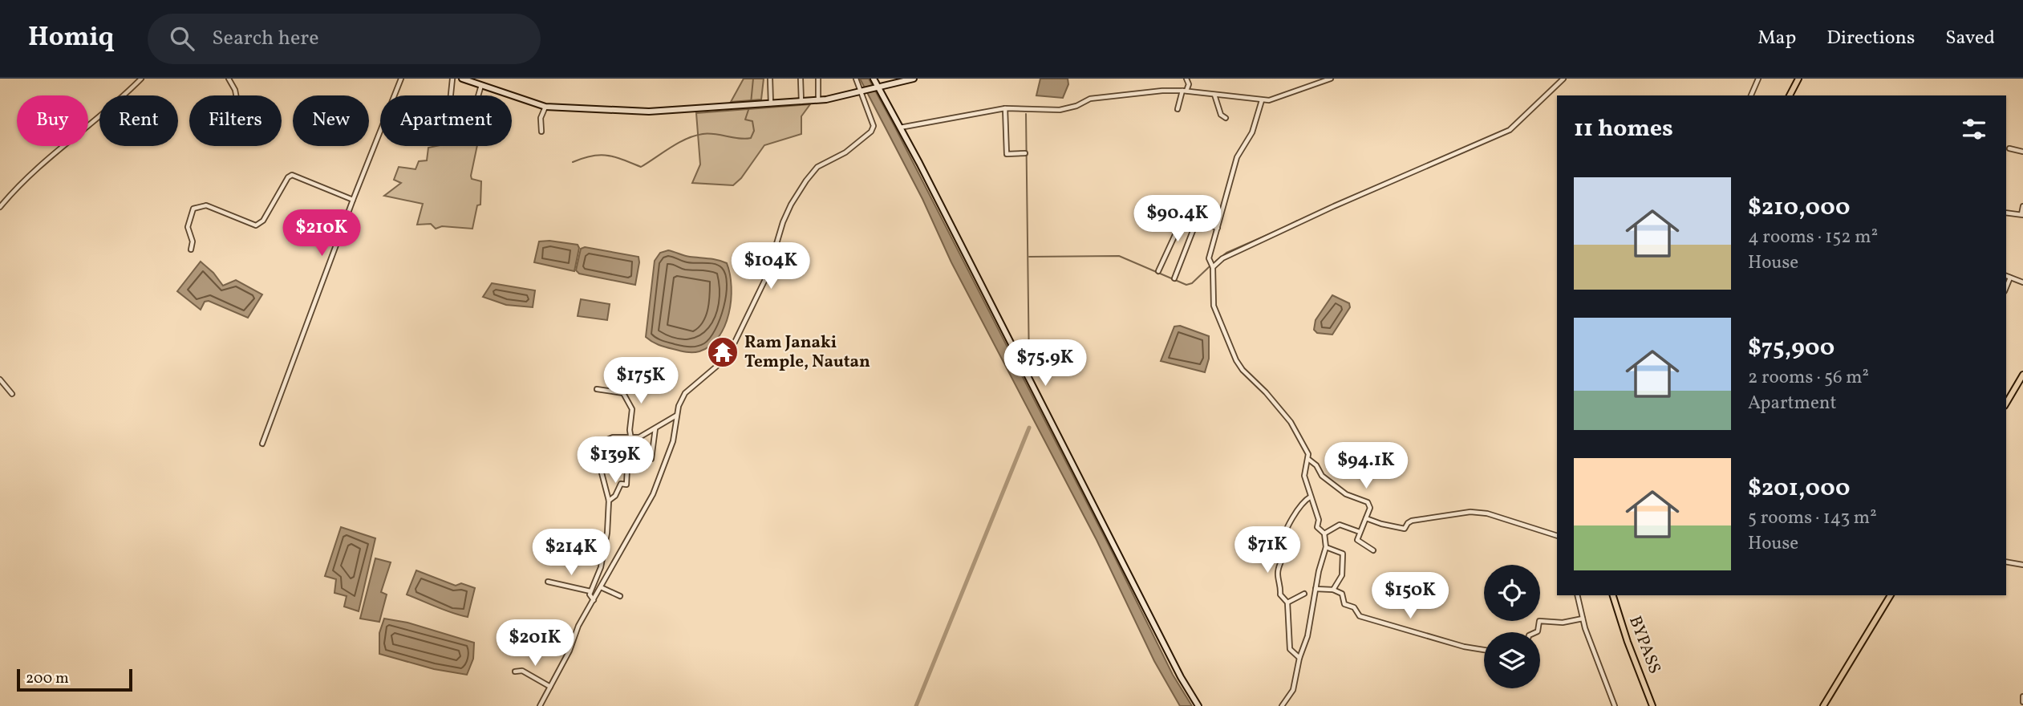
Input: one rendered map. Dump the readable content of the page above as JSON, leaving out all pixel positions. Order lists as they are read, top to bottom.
{
  "streets": {
    "main road": ["BYPASS"]
  },
  "places": {
    "temple": ["Ram Janaki Temple, Nautan"]
  },
  "scale_bar": "200 m",
  "page": {
    "header": "Homiq",
    "search": "Search here",
    "nav": ["Map", "Directions", "Saved"],
    "chip": [
      "Buy",
      "Rent",
      "Filters",
      "New",
      "Apartment"
    ],
    "heading": "11 homes",
    "list": [
      {
        "name": "$210,000",
        "note": "4 rooms · 152 m² · House"
      },
      {
        "name": "$75,900",
        "note": "2 rooms · 56 m² · Apartment"
      },
      {
        "name": "$201,000",
        "note": "5 rooms · 143 m² · House"
      }
    ],
    "price": [
      "$90.4K",
      "$210K",
      "$104K",
      "$75.9K",
      "$175K",
      "$139K",
      "$94.1K",
      "$71K",
      "$214K",
      "$150K",
      "$201K"
    ],
    "scale": "200 m"
  }
}
